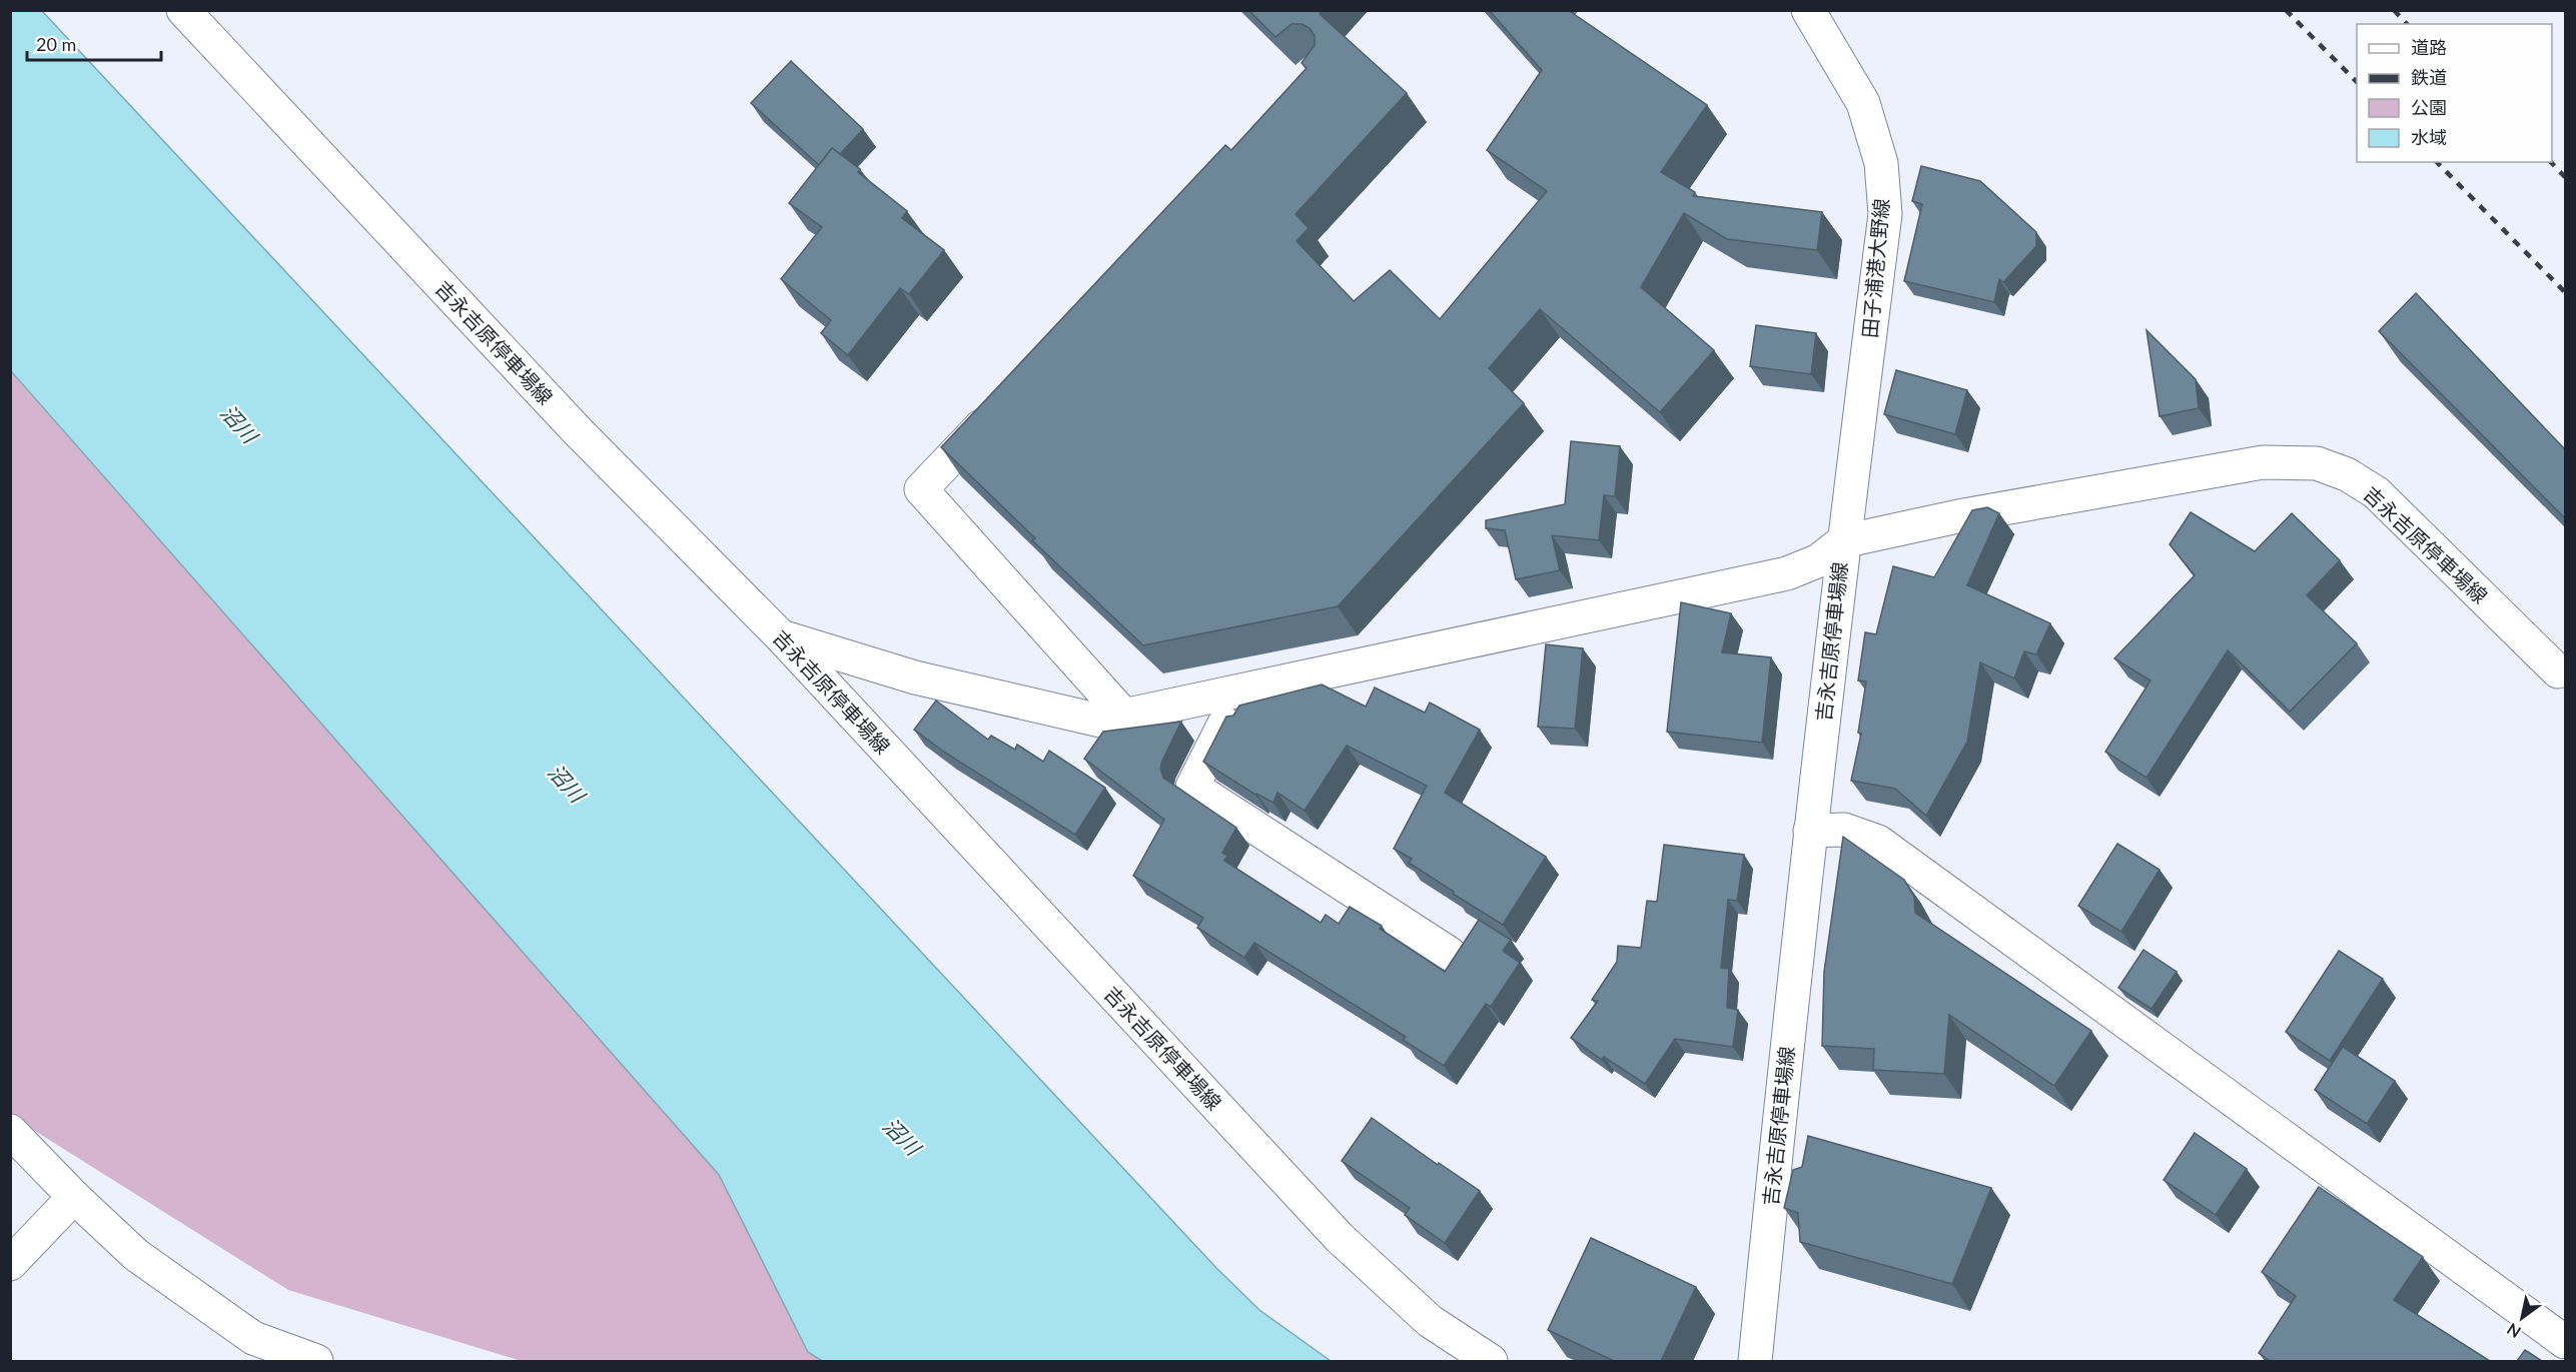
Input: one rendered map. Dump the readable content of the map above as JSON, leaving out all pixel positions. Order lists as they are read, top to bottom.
{
  "streets": {
    "main road": ["田子浦港大野線", "吉永吉原停車場線"]
  },
  "crossings": [
    ["田子浦港大野線", "吉永吉原停車場線"]
  ],
  "water": ["沼川"],
  "legend": [
    "道路",
    "鉄道",
    "公園",
    "水域"
  ],
  "scale_bar": "20 m",
  "north": "bottom left"
}
